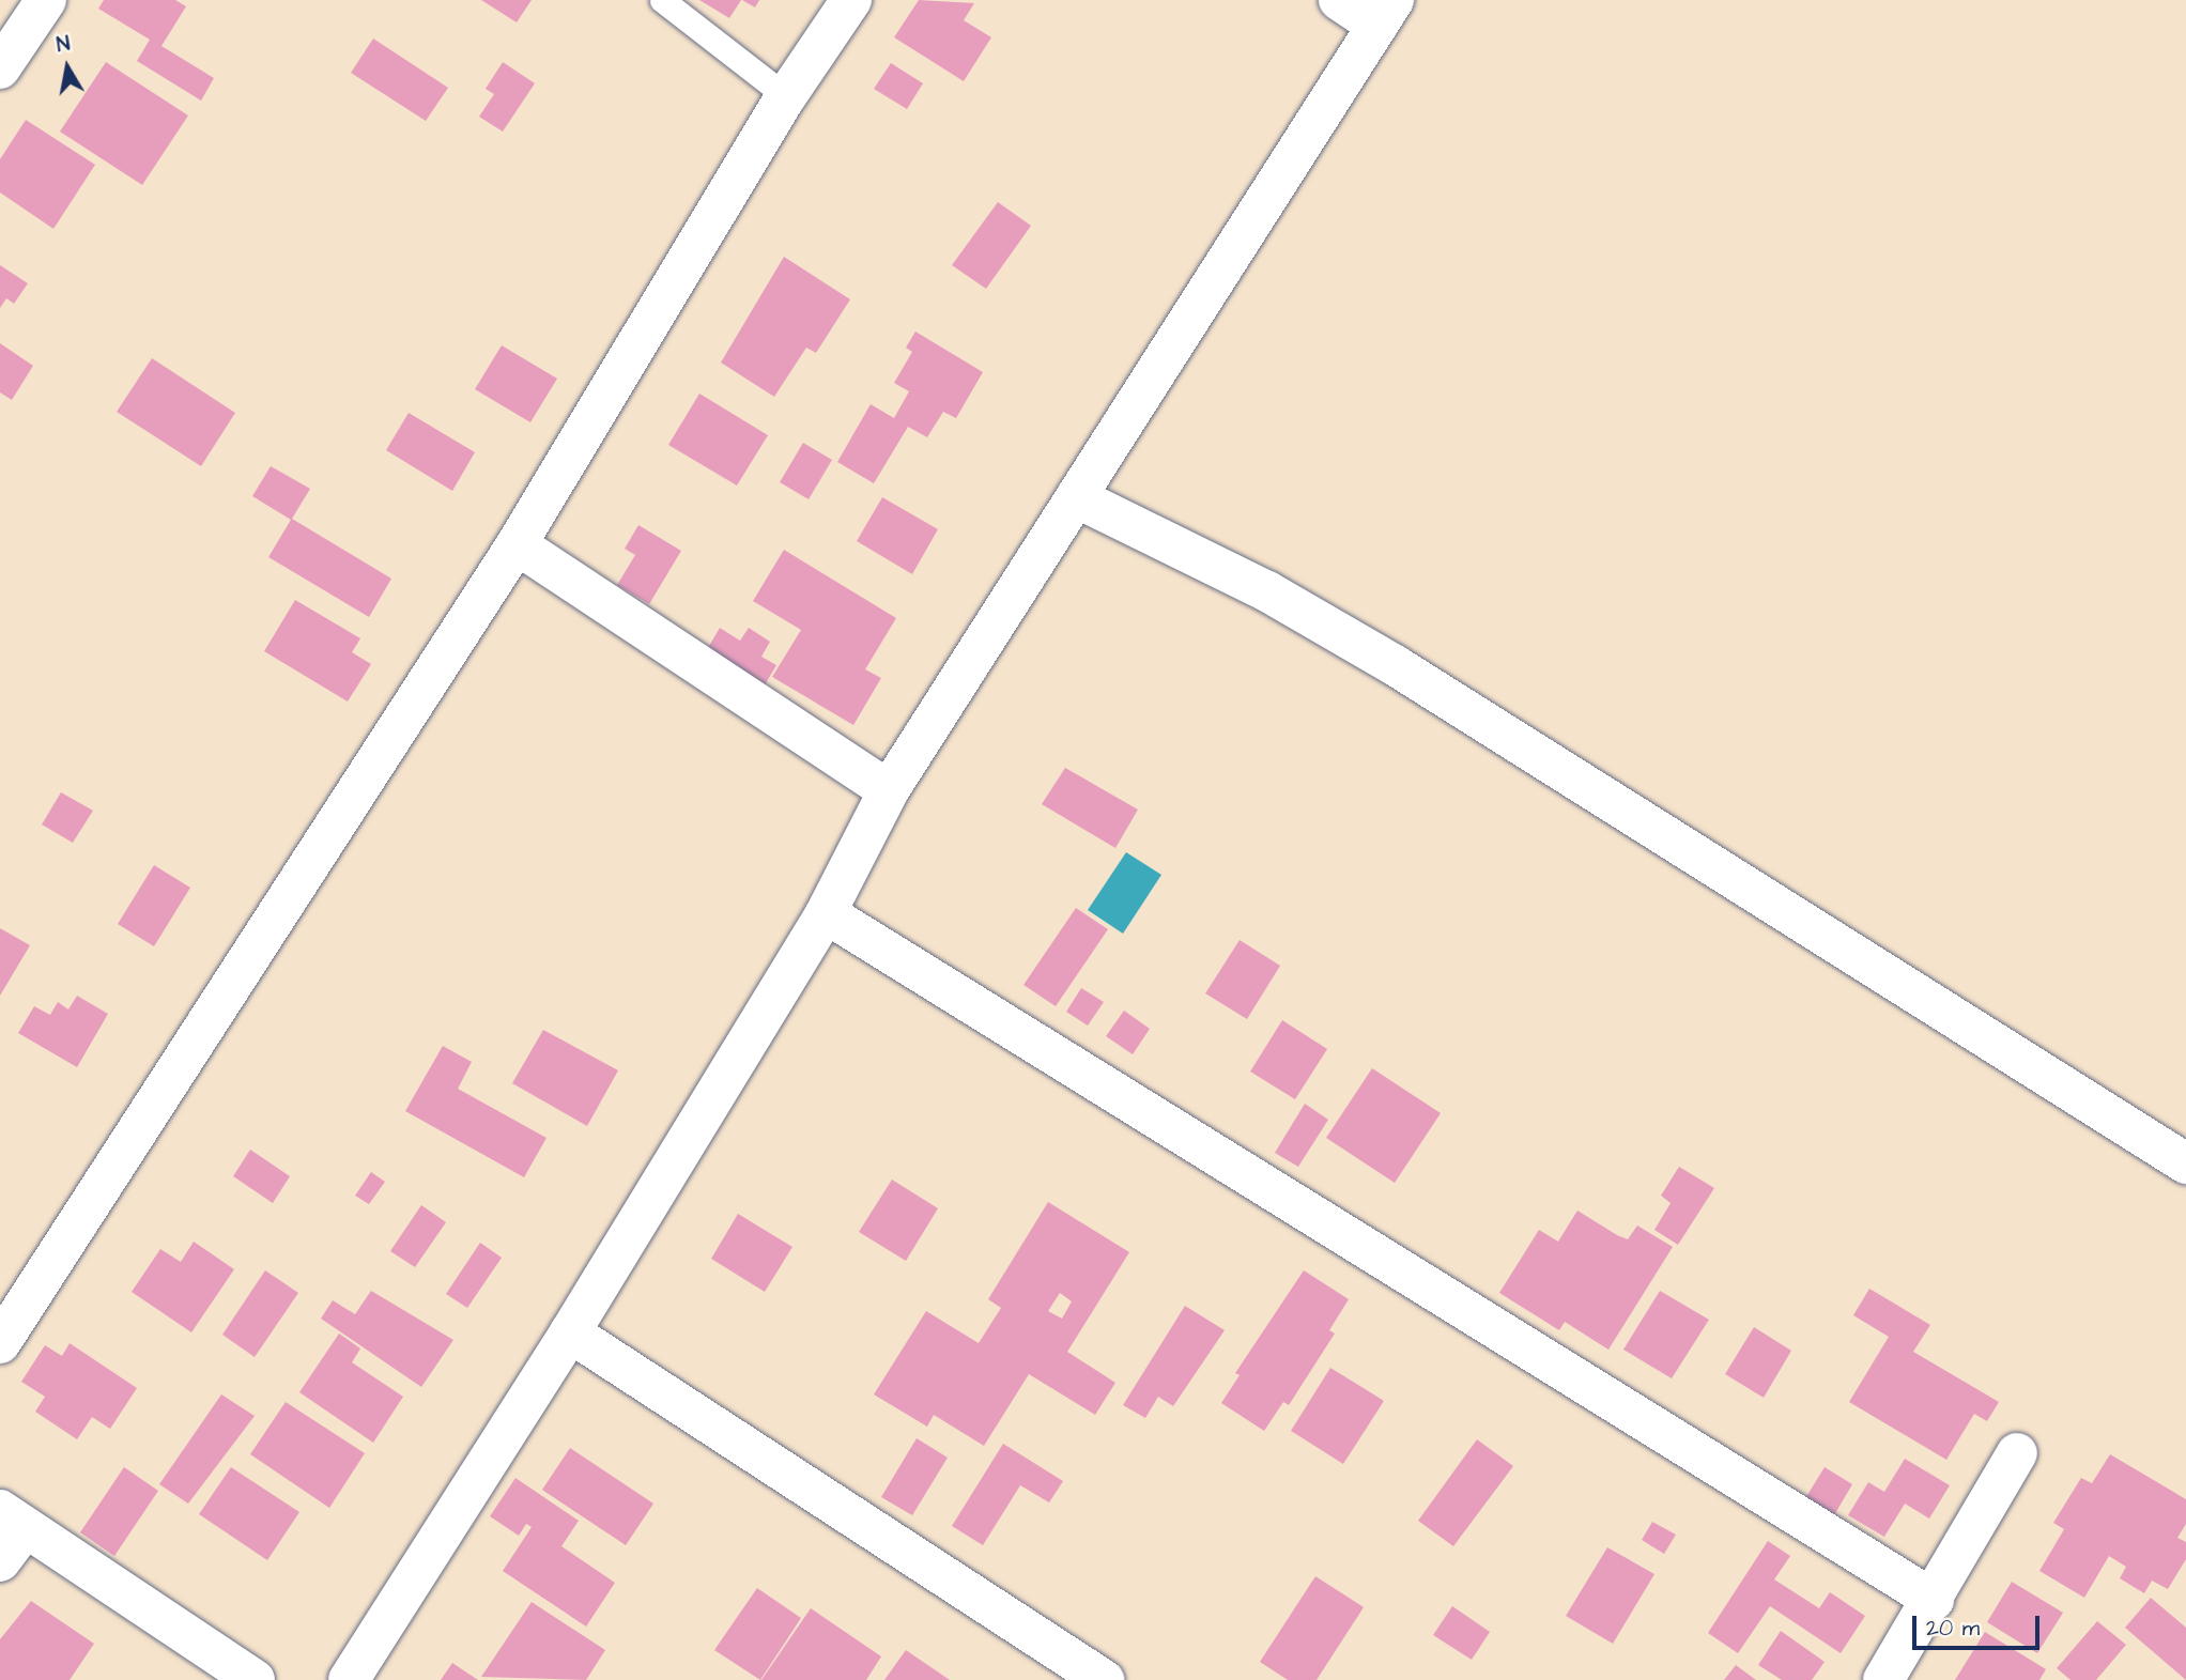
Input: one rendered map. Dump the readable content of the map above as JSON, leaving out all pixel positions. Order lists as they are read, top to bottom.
{
  "scale_bar": "20 m",
  "north": "top"
}
